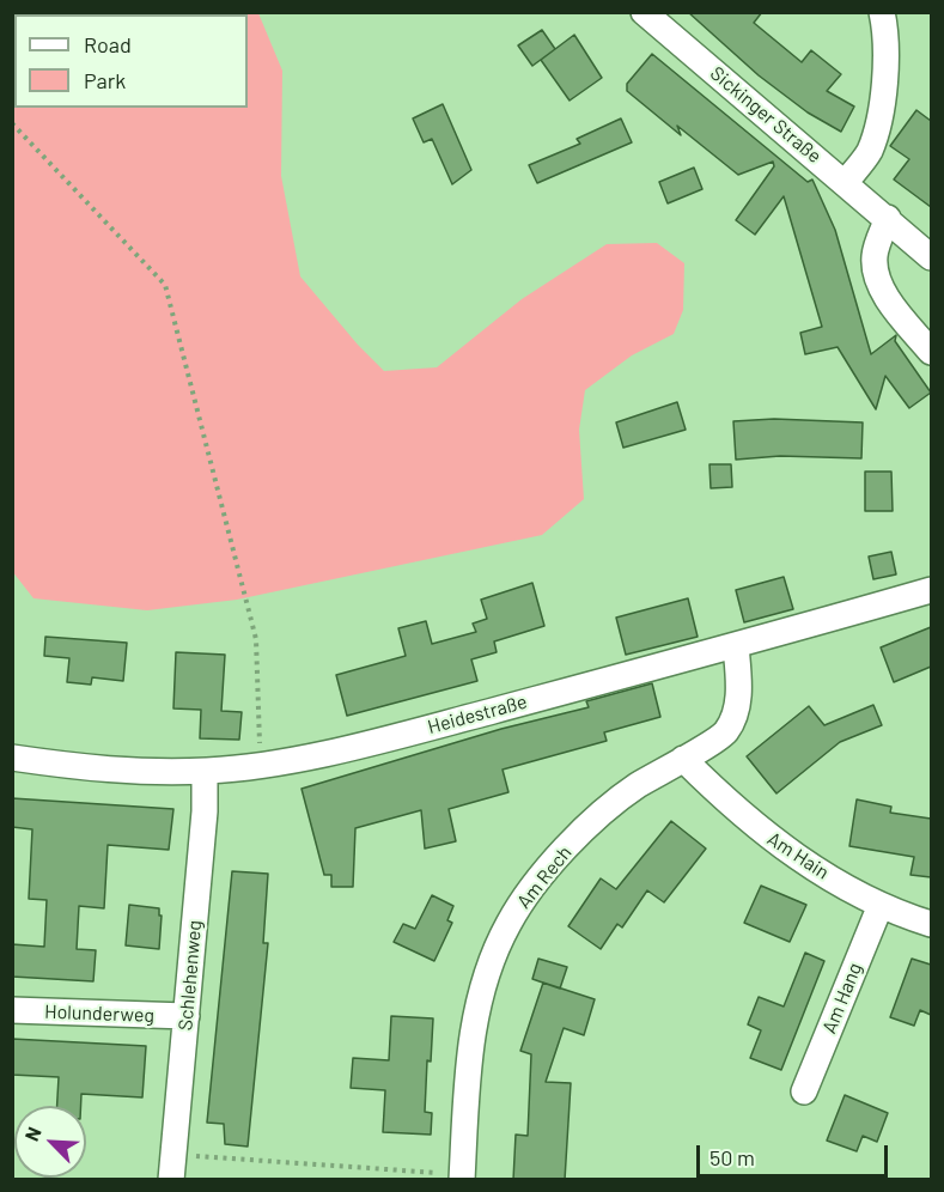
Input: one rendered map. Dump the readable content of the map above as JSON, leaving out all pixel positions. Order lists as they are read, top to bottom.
{
  "streets": {
    "street": [
      "Sickinger Straße",
      "Heidestraße",
      "Am Hain",
      "Am Rech",
      "Schlehenweg",
      "Am Hang",
      "Holunderweg"
    ]
  },
  "crossings": [
    ["Heidestraße", "Am Rech"],
    ["Heidestraße", "Schlehenweg"],
    ["Am Hain", "Am Rech"],
    ["Am Hain", "Am Hang"],
    ["Schlehenweg", "Holunderweg"]
  ],
  "legend": ["Road", "Park"],
  "scale_bar": "50 m",
  "north": "top left"
}
